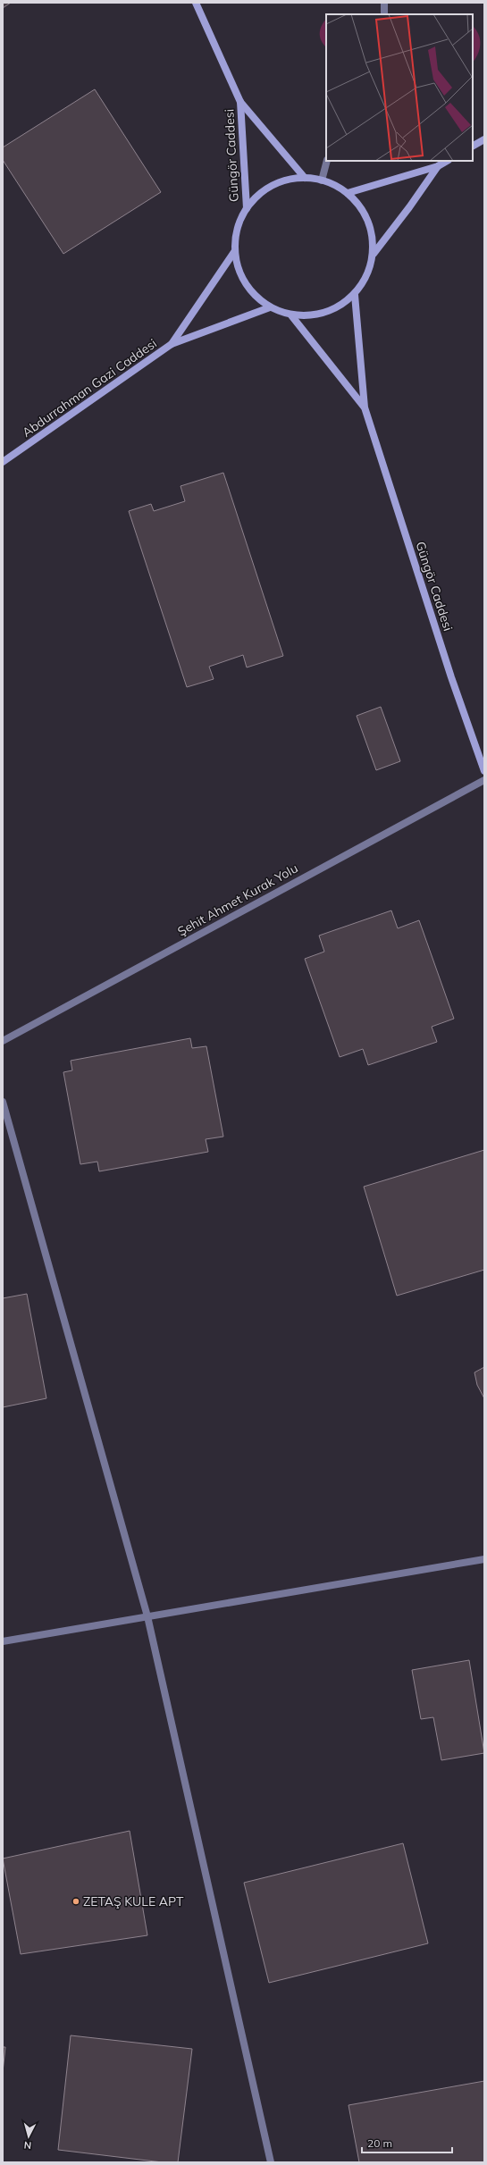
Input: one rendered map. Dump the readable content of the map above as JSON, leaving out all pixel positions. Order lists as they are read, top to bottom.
{
  "streets": {
    "main road": ["Güngör Caddesi", "Abdurrahman Gazi Caddesi"],
    "street": ["Şehit Ahmet Kurak Yolu"]
  },
  "places": ["ZETAŞ KULE APT"],
  "scale_bar": "20 m",
  "north": "bottom"
}
